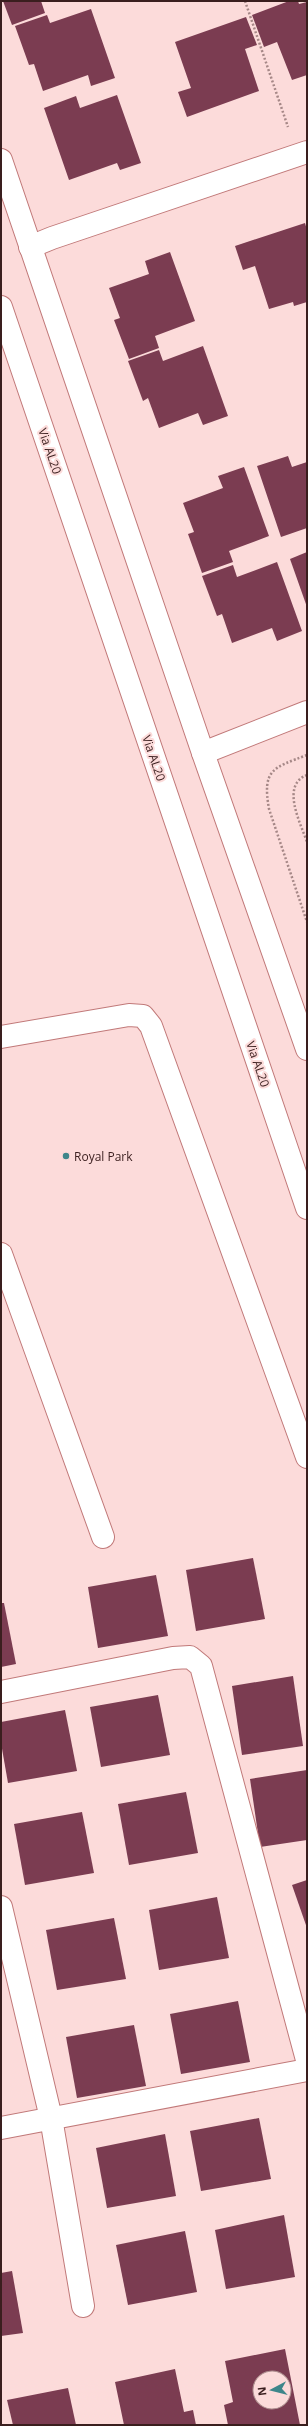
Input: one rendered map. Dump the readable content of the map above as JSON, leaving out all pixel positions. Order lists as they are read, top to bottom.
{
  "streets": {
    "street": ["Via AL20"]
  },
  "places": ["Royal Park"],
  "north": "left"
}
